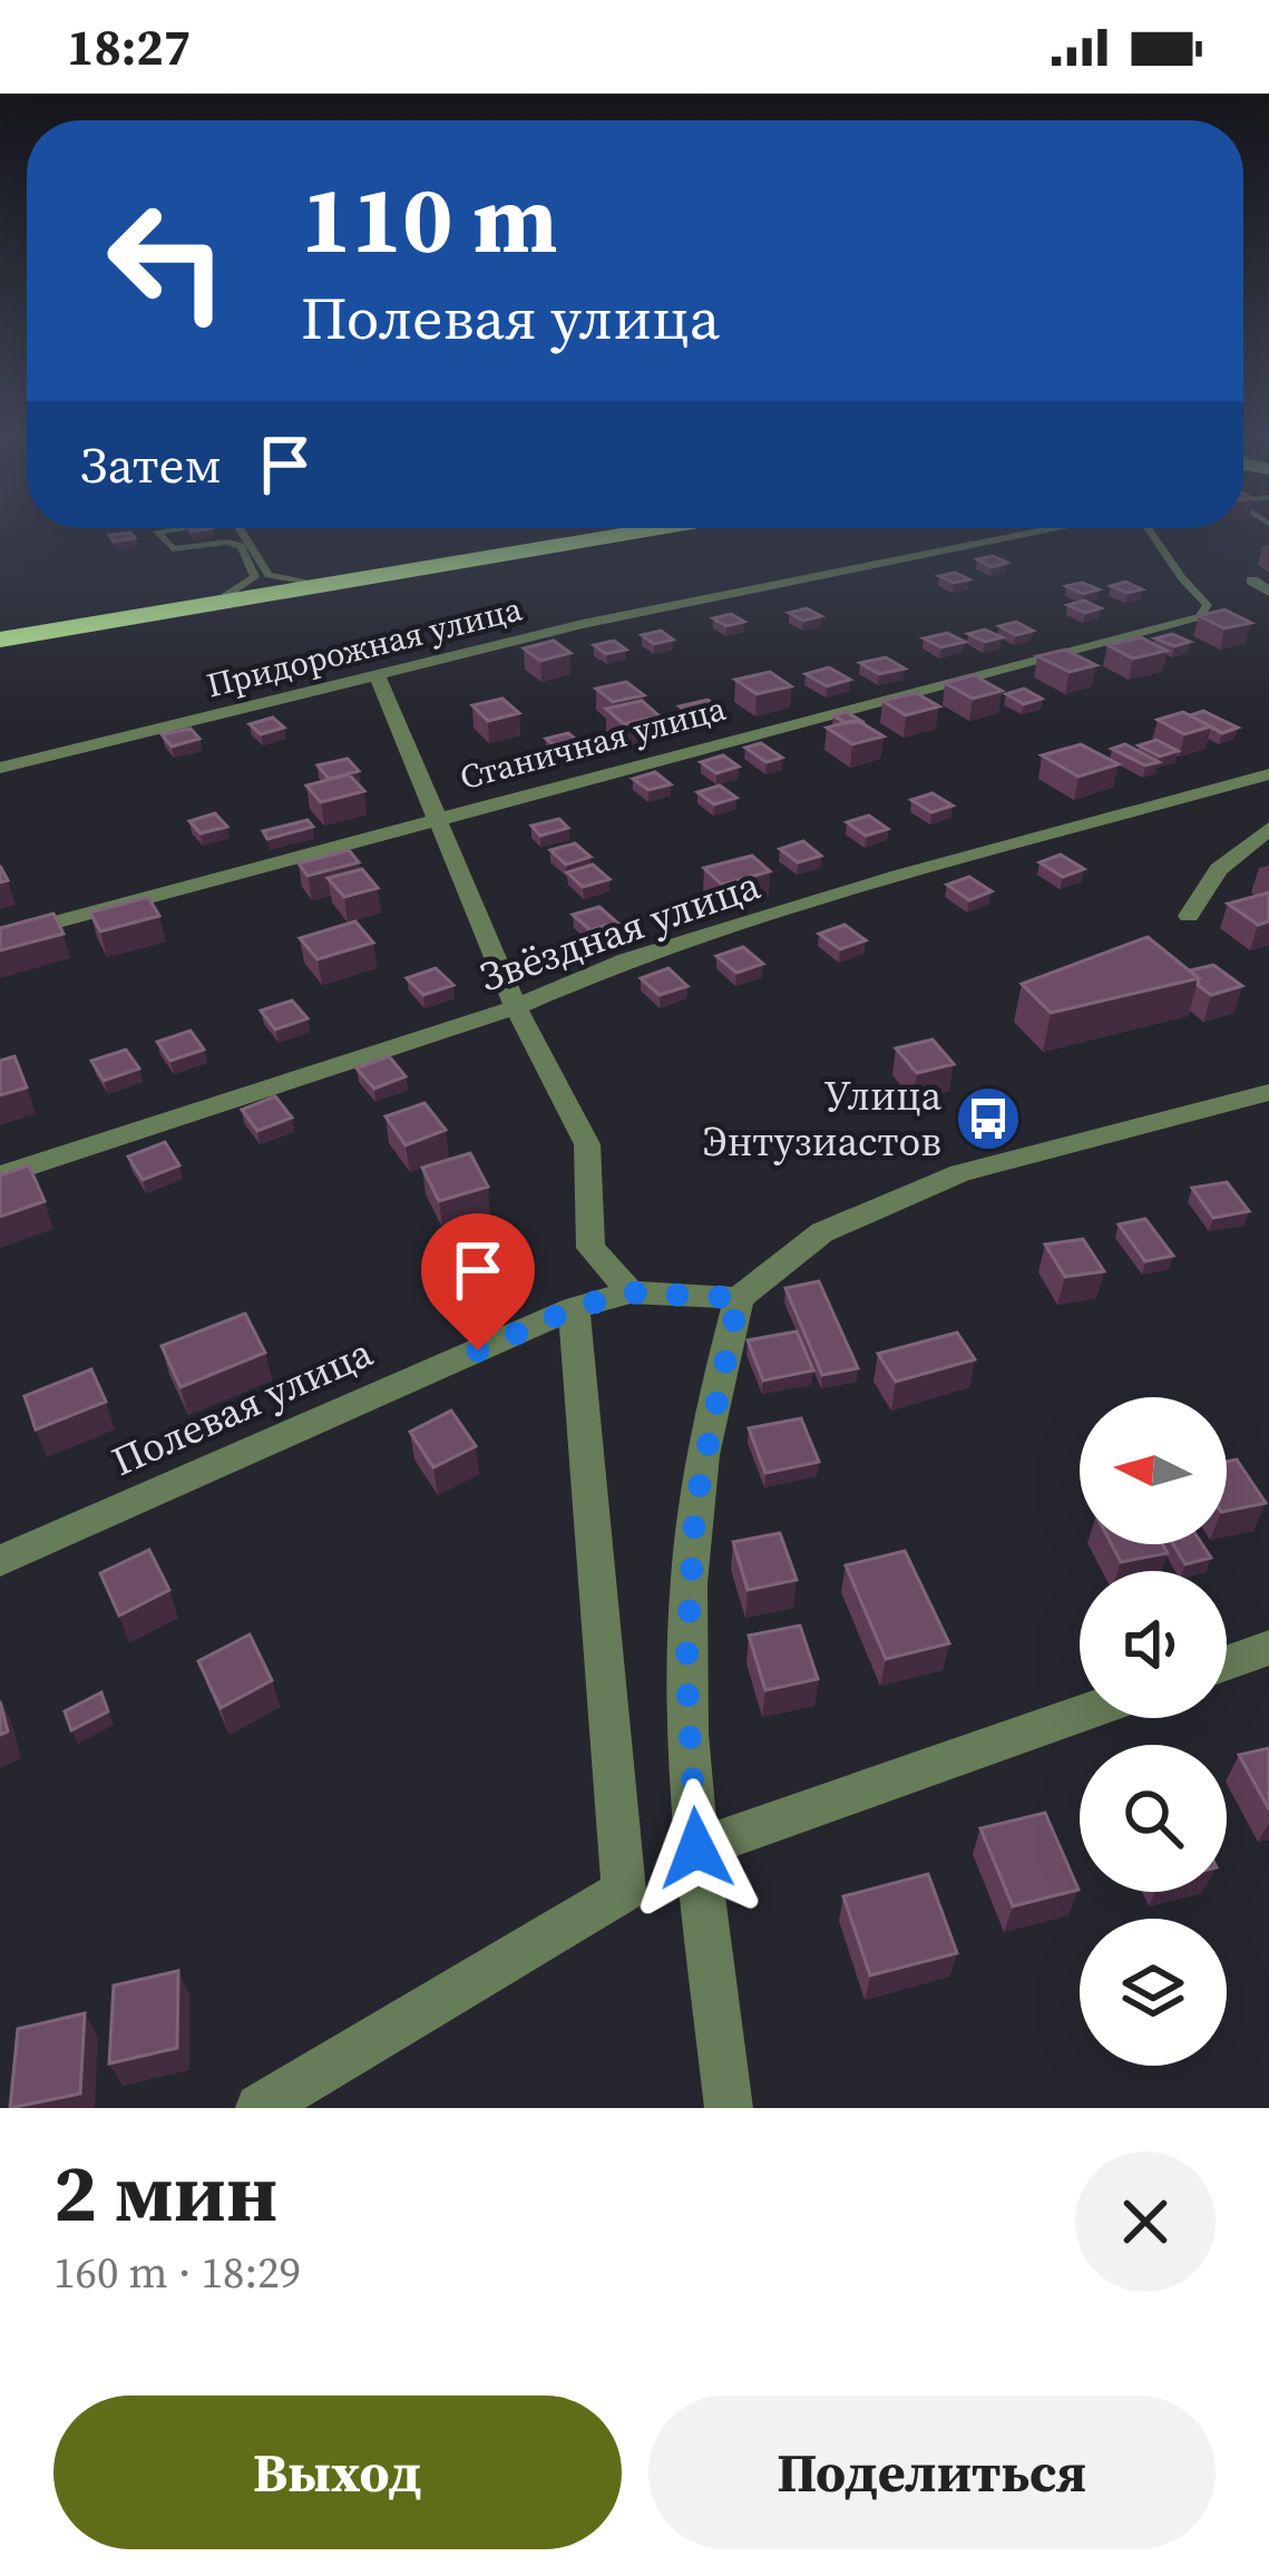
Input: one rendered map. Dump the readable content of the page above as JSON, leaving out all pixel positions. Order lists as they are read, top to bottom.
{
  "streets": {
    "street": [
      "Придорожная улица",
      "Станичная улица",
      "Звёздная улица",
      "Полевая улица"
    ]
  },
  "places": {
    "bus stop": ["Улица Энтузиастов"]
  },
  "north": "left",
  "page": {
    "status": "18:27",
    "turn": ["110 m", "Полевая улица"],
    "then": "Затем",
    "heading": ["2 мин", "160 m · 18:29"],
    "buttons": ["Выход", "Поделиться"]
  }
}
